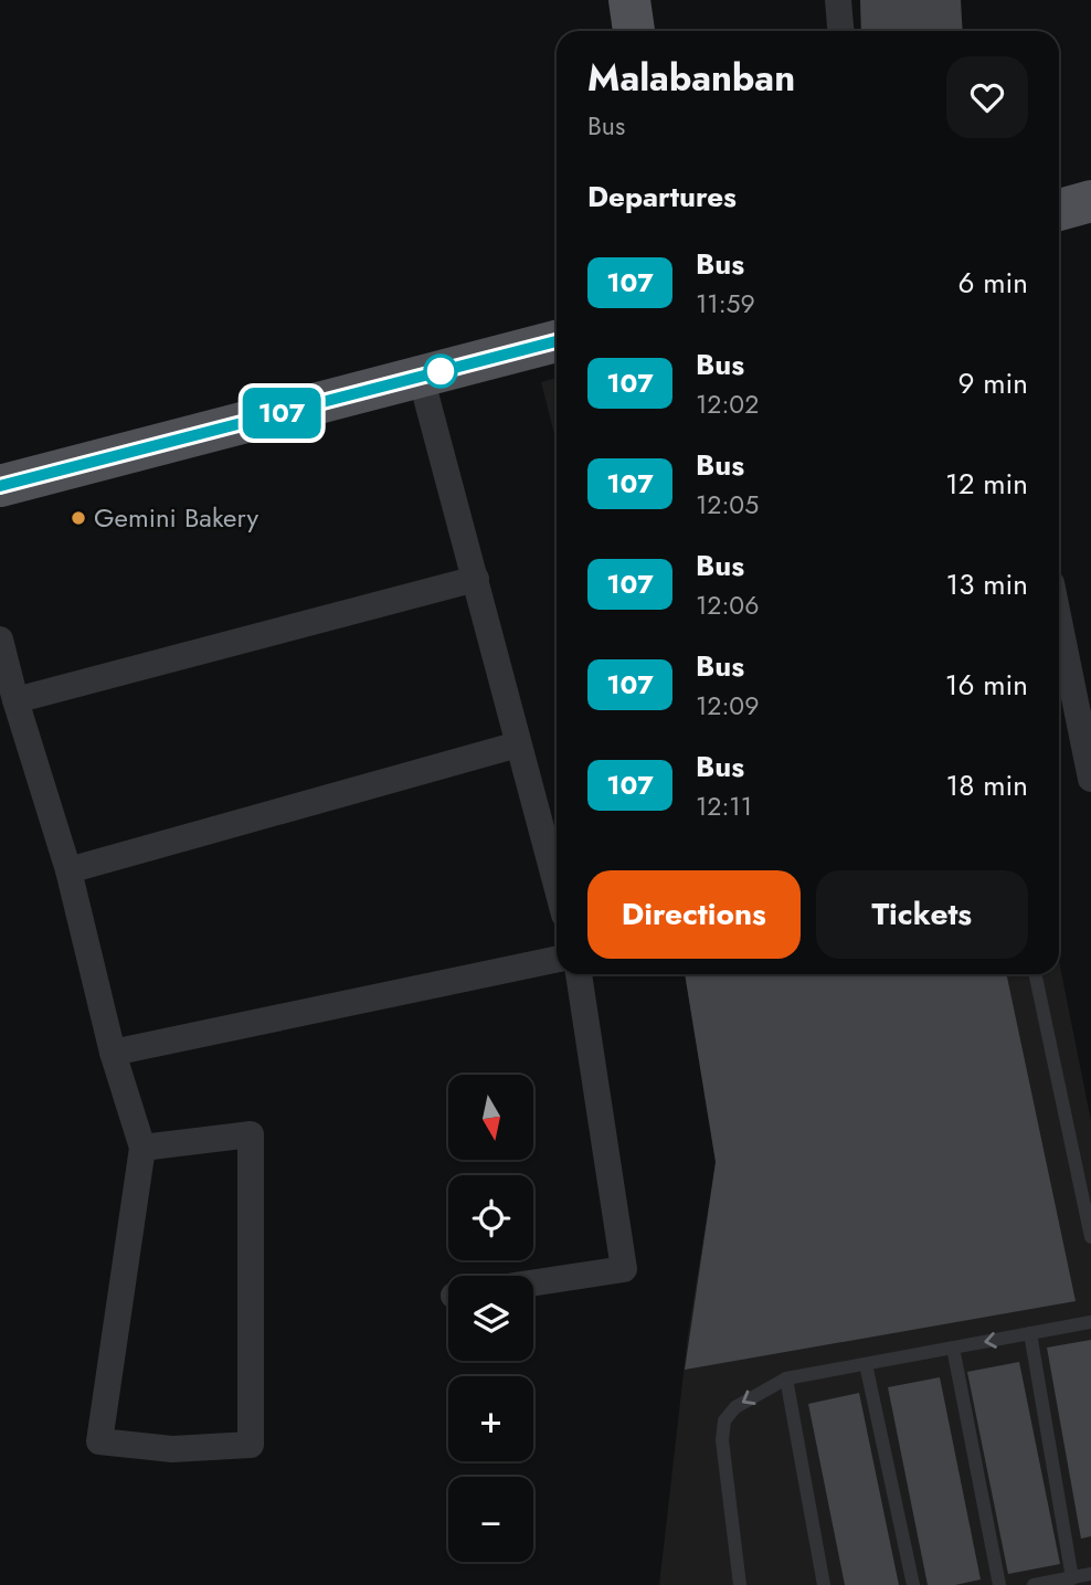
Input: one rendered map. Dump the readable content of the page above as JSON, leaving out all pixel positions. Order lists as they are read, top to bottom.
{
  "places": ["Gemini Bakery"],
  "lines": ["bus line 107"],
  "north": "bottom",
  "page": {
    "on_map": "107",
    "heading": [
      ["Malabanban", "Bus"],
      "Departures"
    ],
    "list": [
      {
        "mark": "107",
        "name": "Bus",
        "note": "11:59",
        "value": "6 min"
      },
      {
        "mark": "107",
        "name": "Bus",
        "note": "12:02",
        "value": "9 min"
      },
      {
        "mark": "107",
        "name": "Bus",
        "note": "12:05",
        "value": "12 min"
      },
      {
        "mark": "107",
        "name": "Bus",
        "note": "12:06",
        "value": "13 min"
      },
      {
        "mark": "107",
        "name": "Bus",
        "note": "12:09",
        "value": "16 min"
      },
      {
        "mark": "107",
        "name": "Bus",
        "note": "12:11",
        "value": "18 min"
      }
    ],
    "buttons": ["Directions", "Tickets"],
    "map_buttons": ["+", "−"]
  }
}
